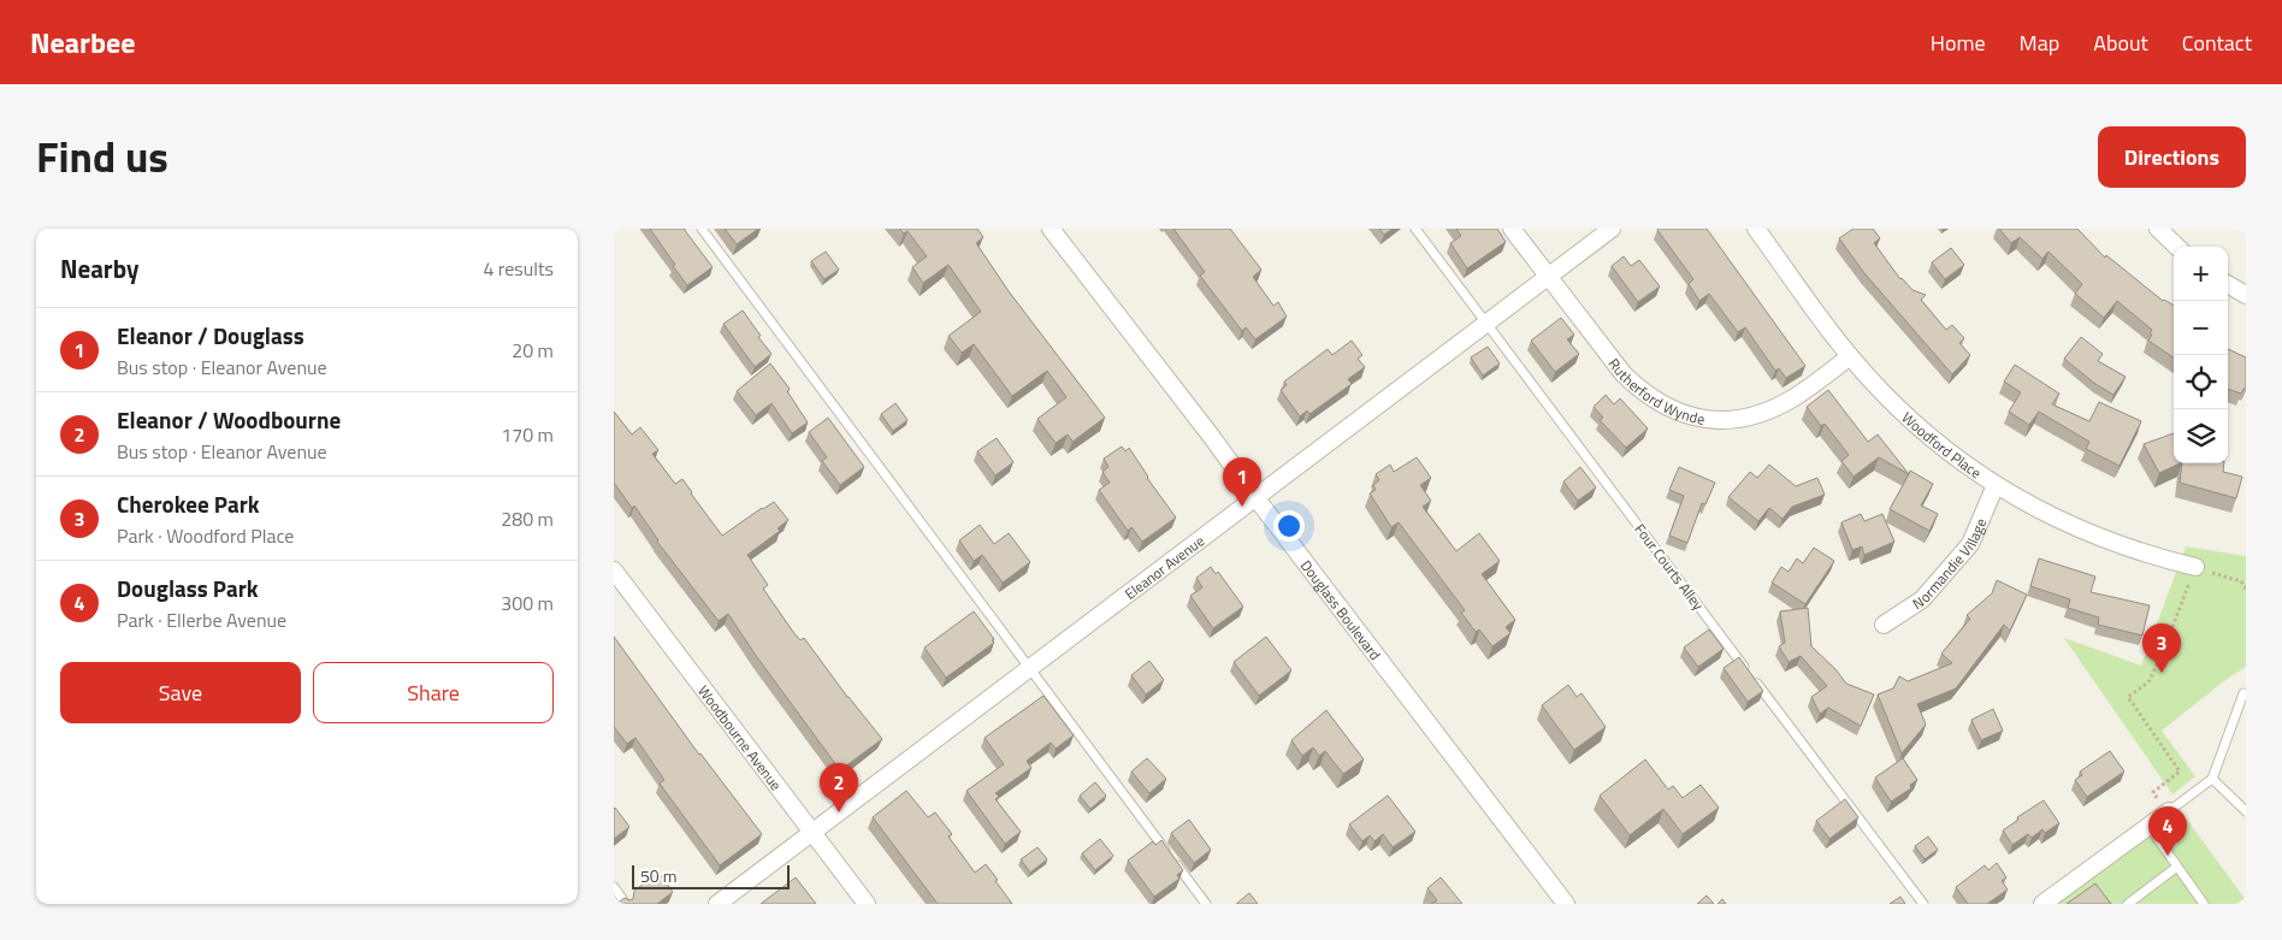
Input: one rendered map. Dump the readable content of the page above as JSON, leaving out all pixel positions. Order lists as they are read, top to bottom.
{
  "streets": {
    "street": [
      "Rutherford Wynde",
      "Woodford Place",
      "Normandie Village",
      "Eleanor Avenue",
      "Douglass Boulevard",
      "Woodbourne Avenue"
    ],
    "lane": ["Four Courts Alley"]
  },
  "crossings": [
    ["Rutherford Wynde", "Woodford Place"],
    ["Rutherford Wynde", "Eleanor Avenue"],
    ["Woodford Place", "Normandie Village"],
    ["Eleanor Avenue", "Four Courts Alley"],
    ["Eleanor Avenue", "Douglass Boulevard"],
    ["Eleanor Avenue", "Woodbourne Avenue"]
  ],
  "scale_bar": "50 m",
  "page": {
    "header": "Nearbee",
    "nav": [
      "Home",
      "Map",
      "About",
      "Contact"
    ],
    "title": "Find us",
    "buttons": [
      "Directions",
      ["Save", "Share"]
    ],
    "heading": ["Nearby", "4 results"],
    "map_buttons": ["+", "−"],
    "list": [
      {
        "mark": "1",
        "name": "Eleanor / Douglass",
        "note": "Bus stop · Eleanor Avenue",
        "value": "20 m"
      },
      {
        "mark": "2",
        "name": "Eleanor / Woodbourne",
        "note": "Bus stop · Eleanor Avenue",
        "value": "170 m"
      },
      {
        "mark": "3",
        "name": "Cherokee Park",
        "note": "Park · Woodford Place",
        "value": "280 m"
      },
      {
        "mark": "4",
        "name": "Douglass Park",
        "note": "Park · Ellerbe Avenue",
        "value": "300 m"
      }
    ],
    "pins": [
      "1",
      "3",
      "2",
      "4"
    ],
    "scale": "50 m"
  }
}
